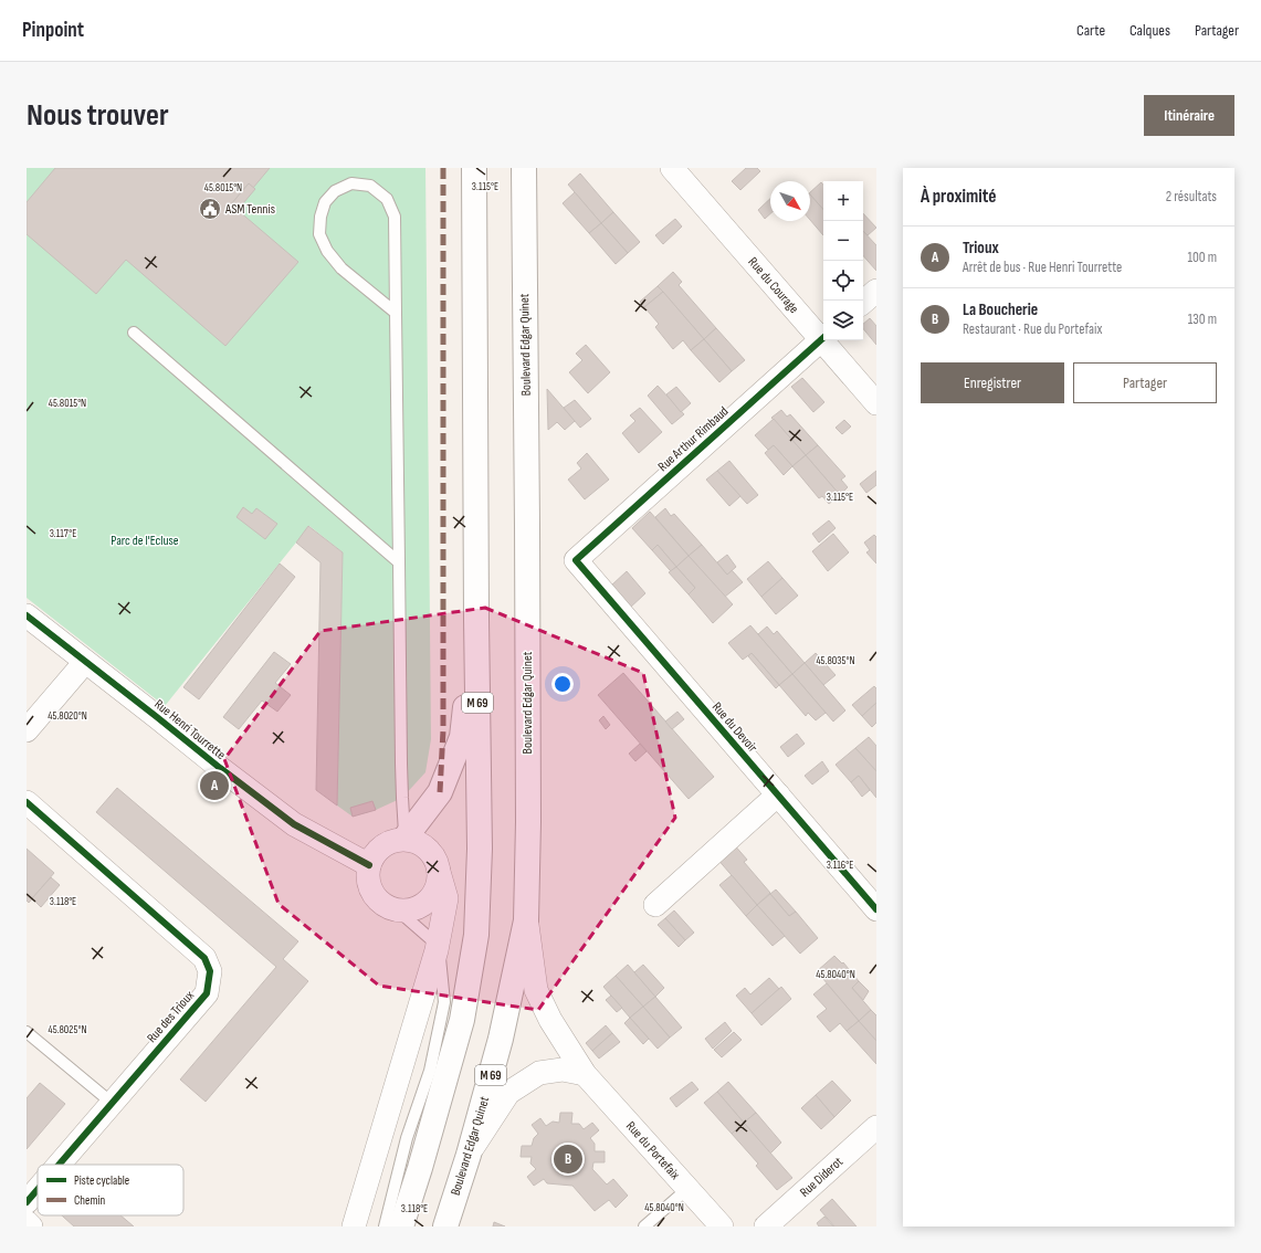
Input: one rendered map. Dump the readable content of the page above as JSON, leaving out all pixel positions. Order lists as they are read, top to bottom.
{
  "streets": {
    "main road": ["Boulevard Edgar Quinet", "M 69"],
    "street": [
      "Rue du Courage",
      "Rue Arthur Rimbaud",
      "Rue du Devoir",
      "Rue Henri Tourrette",
      "Rue des Trioux",
      "Rue du Portefaix",
      "Rue Diderot"
    ]
  },
  "crossings": [
    ["Rue du Courage", "Rue Arthur Rimbaud"],
    ["Boulevard Edgar Quinet", "Rue du Portefaix"],
    ["Rue Arthur Rimbaud", "Rue du Devoir"]
  ],
  "parks": ["Parc de l'Ecluse"],
  "places": {
    "public building": ["ASM Tennis"]
  },
  "legend": ["Piste cyclable", "Chemin"],
  "north": "bottom right",
  "page": {
    "header": "Pinpoint",
    "nav": ["Carte", "Calques", "Partager"],
    "buttons": [
      "Itinéraire",
      ["Enregistrer", "Partager"]
    ],
    "title": "Nous trouver",
    "heading": ["À proximité", "2 résultats"],
    "map_buttons": ["+", "−"],
    "list": [
      {
        "mark": "A",
        "name": "Trioux",
        "note": "Arrêt de bus · Rue Henri Tourrette",
        "value": "100 m"
      },
      {
        "mark": "B",
        "name": "La Boucherie",
        "note": "Restaurant · Rue du Portefaix",
        "value": "130 m"
      }
    ],
    "pins": ["A", "B"]
  },
  "coordinates": [
    "3.115°E",
    "45.8015°N",
    "3.117°E",
    "45.8035°N",
    "45.8020°N",
    "3.116°E",
    "3.118°E",
    "45.8040°N",
    "45.8025°N"
  ]
}
